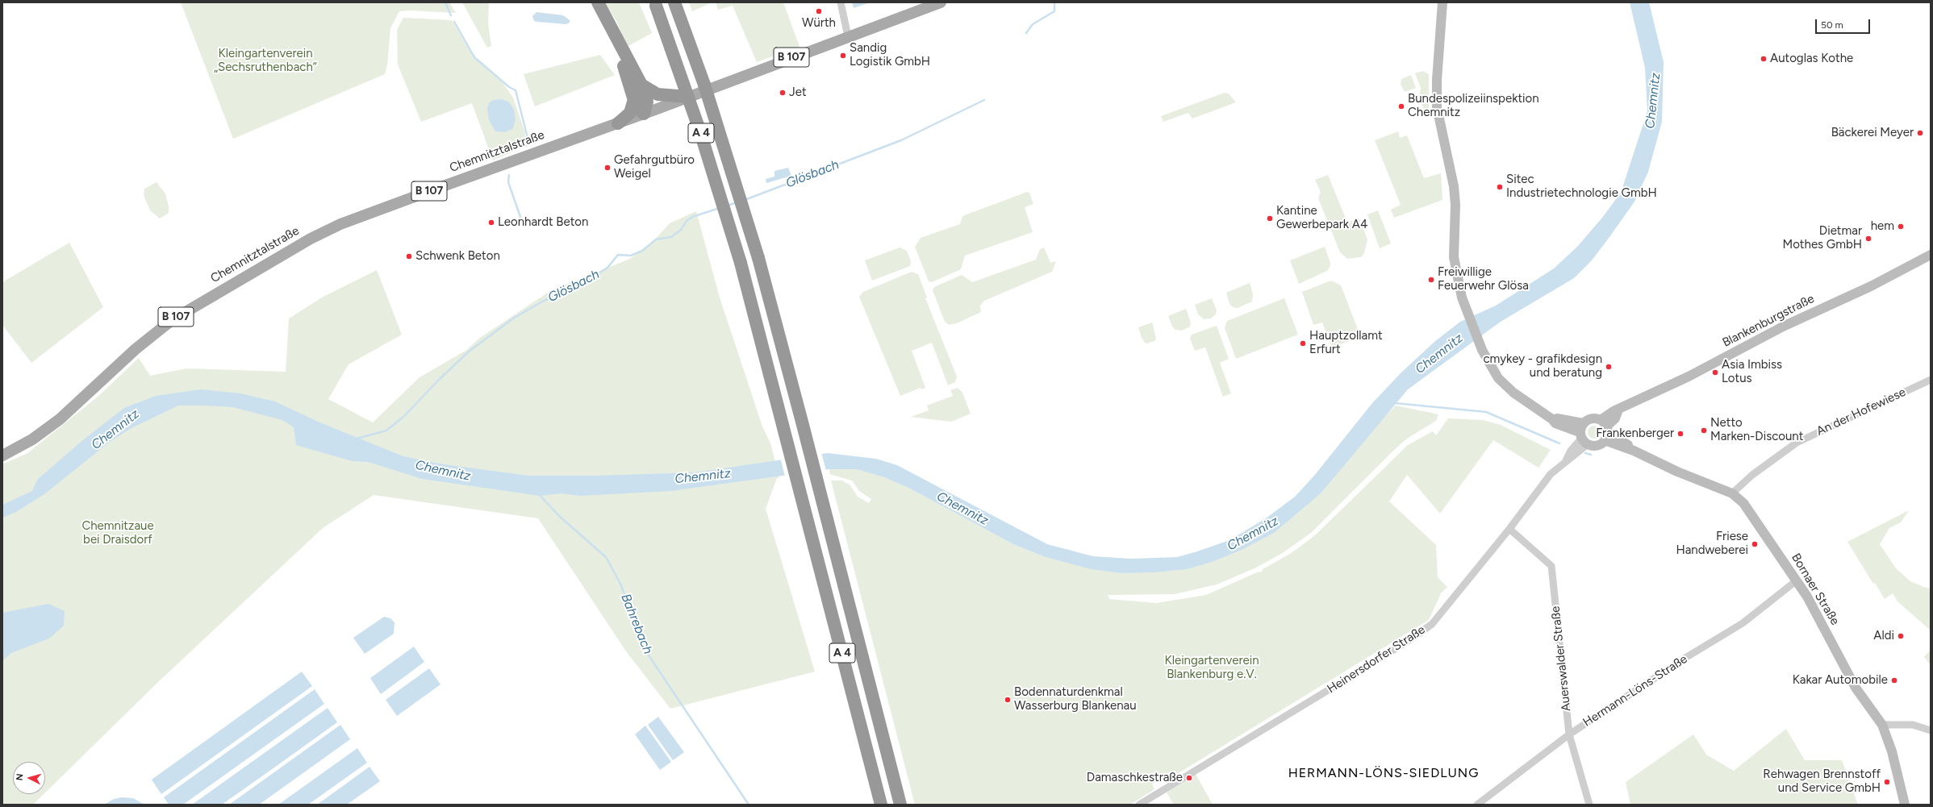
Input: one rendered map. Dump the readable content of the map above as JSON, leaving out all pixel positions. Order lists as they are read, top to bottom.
{
  "streets": {
    "highway": ["A 4"],
    "main road": [
      "B 107",
      "Chemnitztalstraße",
      "Blankenburgstraße",
      "Bornaer Straße"
    ],
    "street": [
      "An der Hofewiese",
      "Auerswalder Straße",
      "Heinersdorfer Straße",
      "Hermann-Löns-Straße"
    ]
  },
  "crossings": [
    ["Blankenburgstraße", "Bornaer Straße"],
    ["An der Hofewiese", "Bornaer Straße"],
    ["Bornaer Straße", "Hermann-Löns-Straße"],
    ["Auerswalder Straße", "Heinersdorfer Straße"],
    ["Auerswalder Straße", "Hermann-Löns-Straße"]
  ],
  "districts": ["HERMANN-LÖNS-SIEDLUNG"],
  "water": ["Chemnitz", "Glösbach", "Bahrebach"],
  "parks": ["Kleingartenverein „Sechsruthenbach“", "Chemnitzaue bei Draisdorf", "Kleingartenverein Blankenburg e.V."],
  "places": [
    "Würth",
    "Sandig Logistik GmbH",
    "Autoglas Kothe",
    "Jet",
    "Bundespolizeiinspektion Chemnitz",
    "Bäckerei Meyer",
    "Gefahrgutbüro Weigel",
    "Sitec Industrietechnologie GmbH",
    "Kantine Gewerbepark A4",
    "Leonhardt Beton",
    "hem",
    "Dietmar Mothes GmbH",
    "Schwenk Beton",
    "Freiwillige Feuerwehr Glösa",
    "Hauptzollamt Erfurt",
    "cmykey - grafikdesign und beratung",
    "Asia Imbiss Lotus",
    "Netto Marken-Discount",
    "Frankenberger",
    "Friese Handweberei",
    "Aldi",
    "Kakar Automobile",
    "Bodennaturdenkmal Wasserburg Blankenau",
    "Damaschkestraße",
    "Rehwagen Brennstoff und Service GmbH"
  ],
  "scale_bar": "50 m",
  "north": "left"
}
